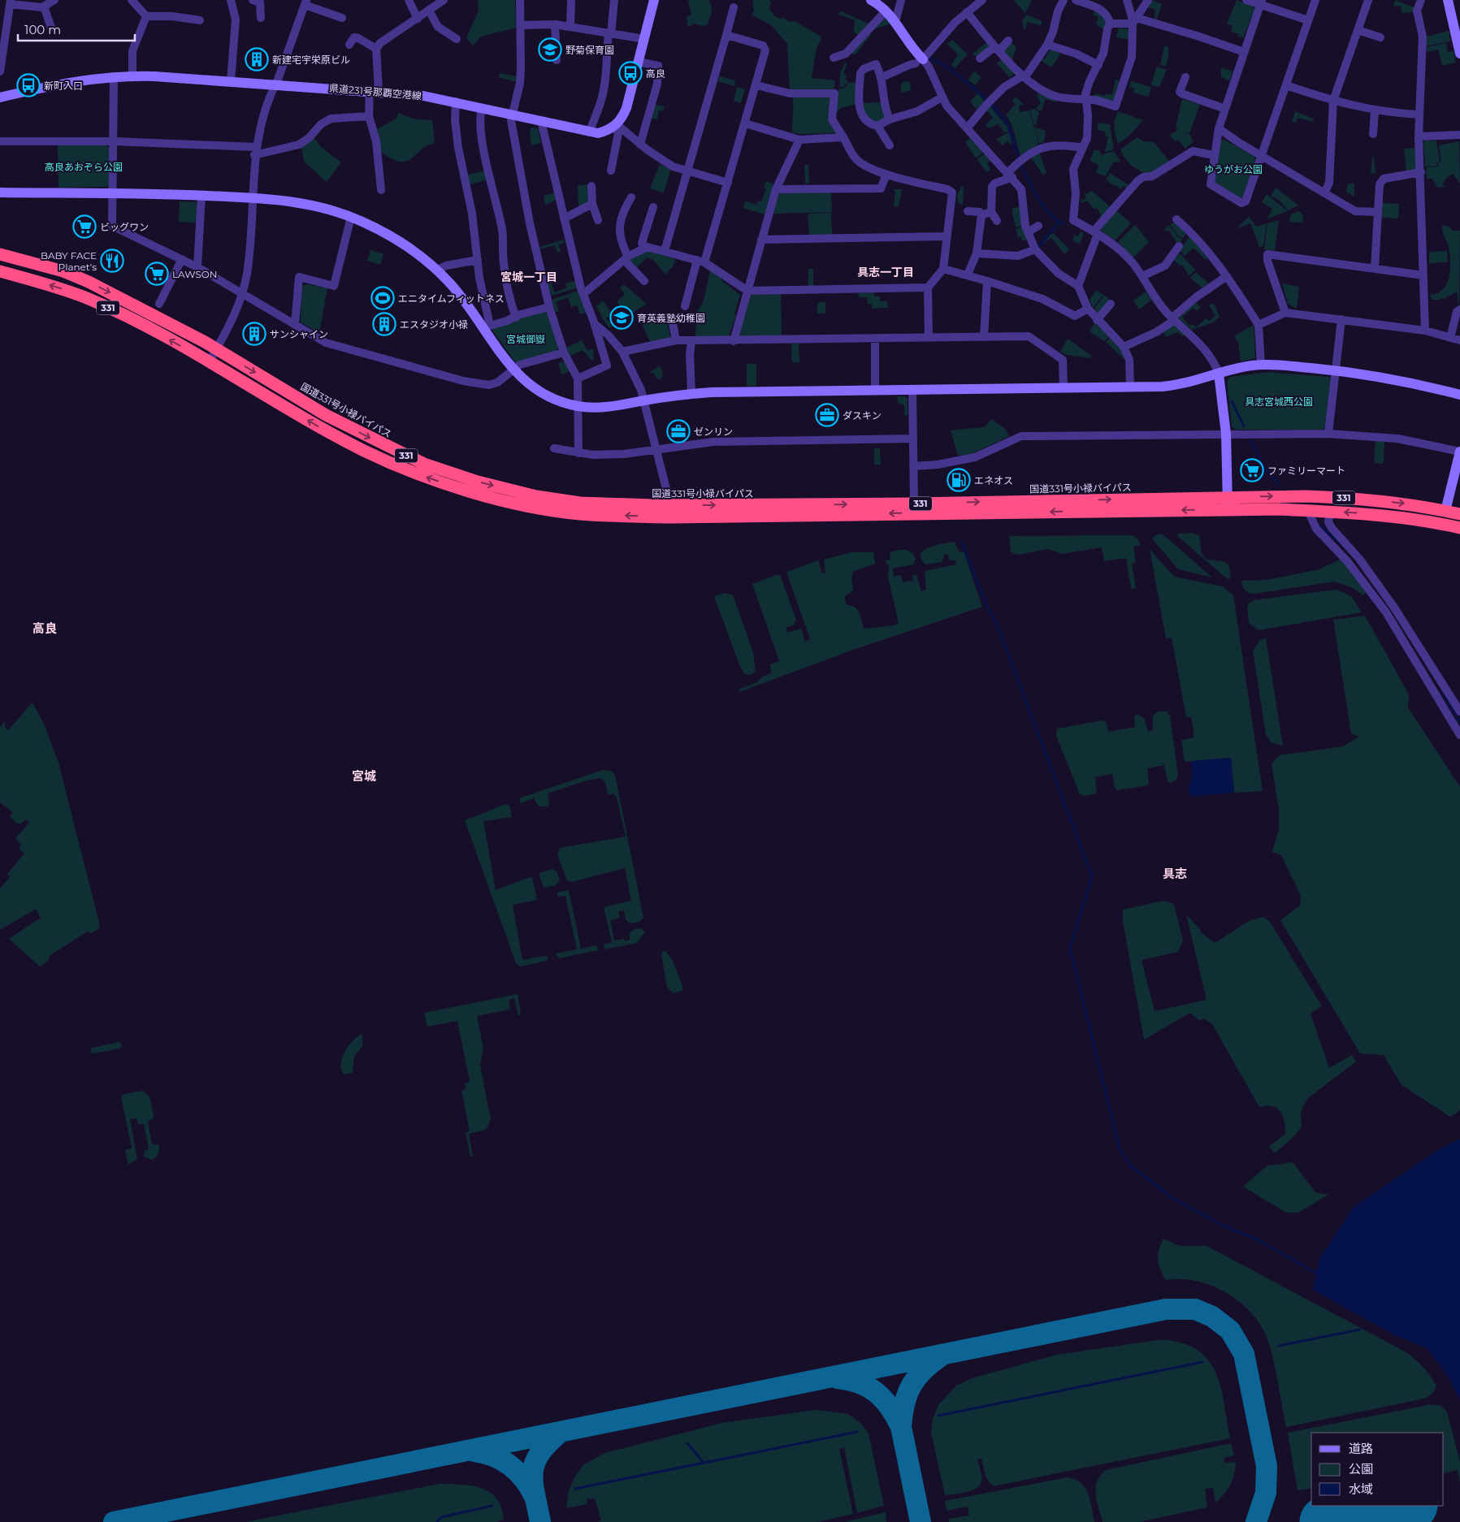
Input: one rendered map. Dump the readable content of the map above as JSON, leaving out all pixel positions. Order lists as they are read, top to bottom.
{
  "streets": {
    "highway": ["331", "国道331号小禄バイパス"],
    "street": ["県道231号那覇空港線"]
  },
  "districts": [
    "具志一丁目",
    "宮城一丁目",
    "高良",
    "宮城",
    "具志"
  ],
  "parks": [
    "高良あおぞら公園",
    "ゆうがお公園",
    "宮城御嶽",
    "具志宮城西公園"
  ],
  "places": {
    "school or university": ["野菊保育園", "育英義塾幼稚園"],
    "building": ["新建宅宇栄原ビル", "エスタジオ小禄", "サンシャイン"],
    "bus stop": ["高良", "新町入口"],
    "supermarket": ["ビッグワン", "LAWSON", "ファミリーマート"],
    "restaurant": ["BABY FACE Planet's"],
    "sports": ["エニタイムフィットネス"],
    "office": ["ダスキン", "ゼンリン"],
    "fuel station": ["エネオス"]
  },
  "legend": ["道路", "公園", "水域"],
  "scale_bar": "100 m"
}
